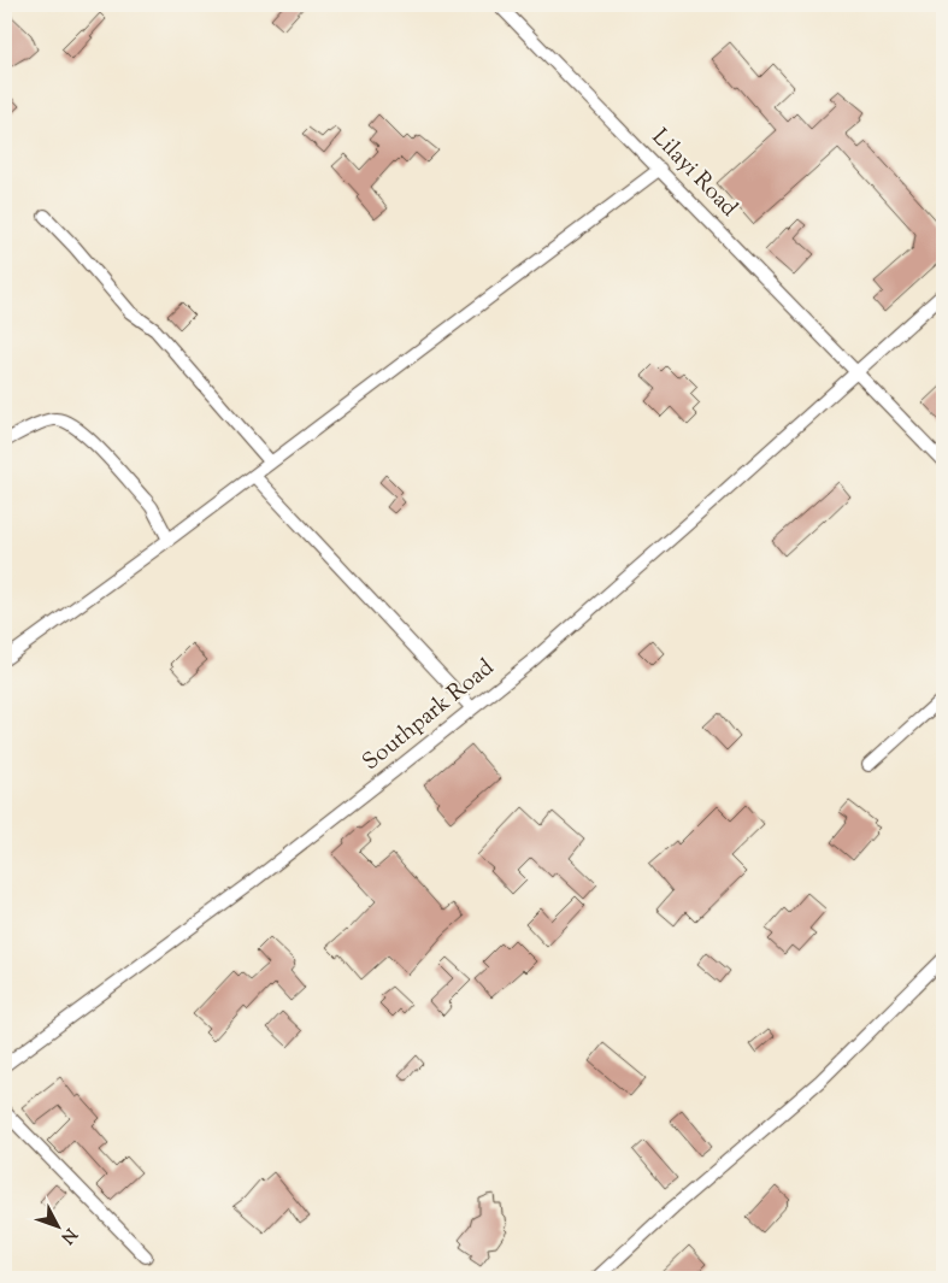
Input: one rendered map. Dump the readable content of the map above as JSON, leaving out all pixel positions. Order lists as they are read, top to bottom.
{
  "streets": {
    "street": ["Lilayi Road", "Southpark Road"]
  },
  "crossings": [
    ["Lilayi Road", "Southpark Road"]
  ],
  "north": "bottom right"
}
